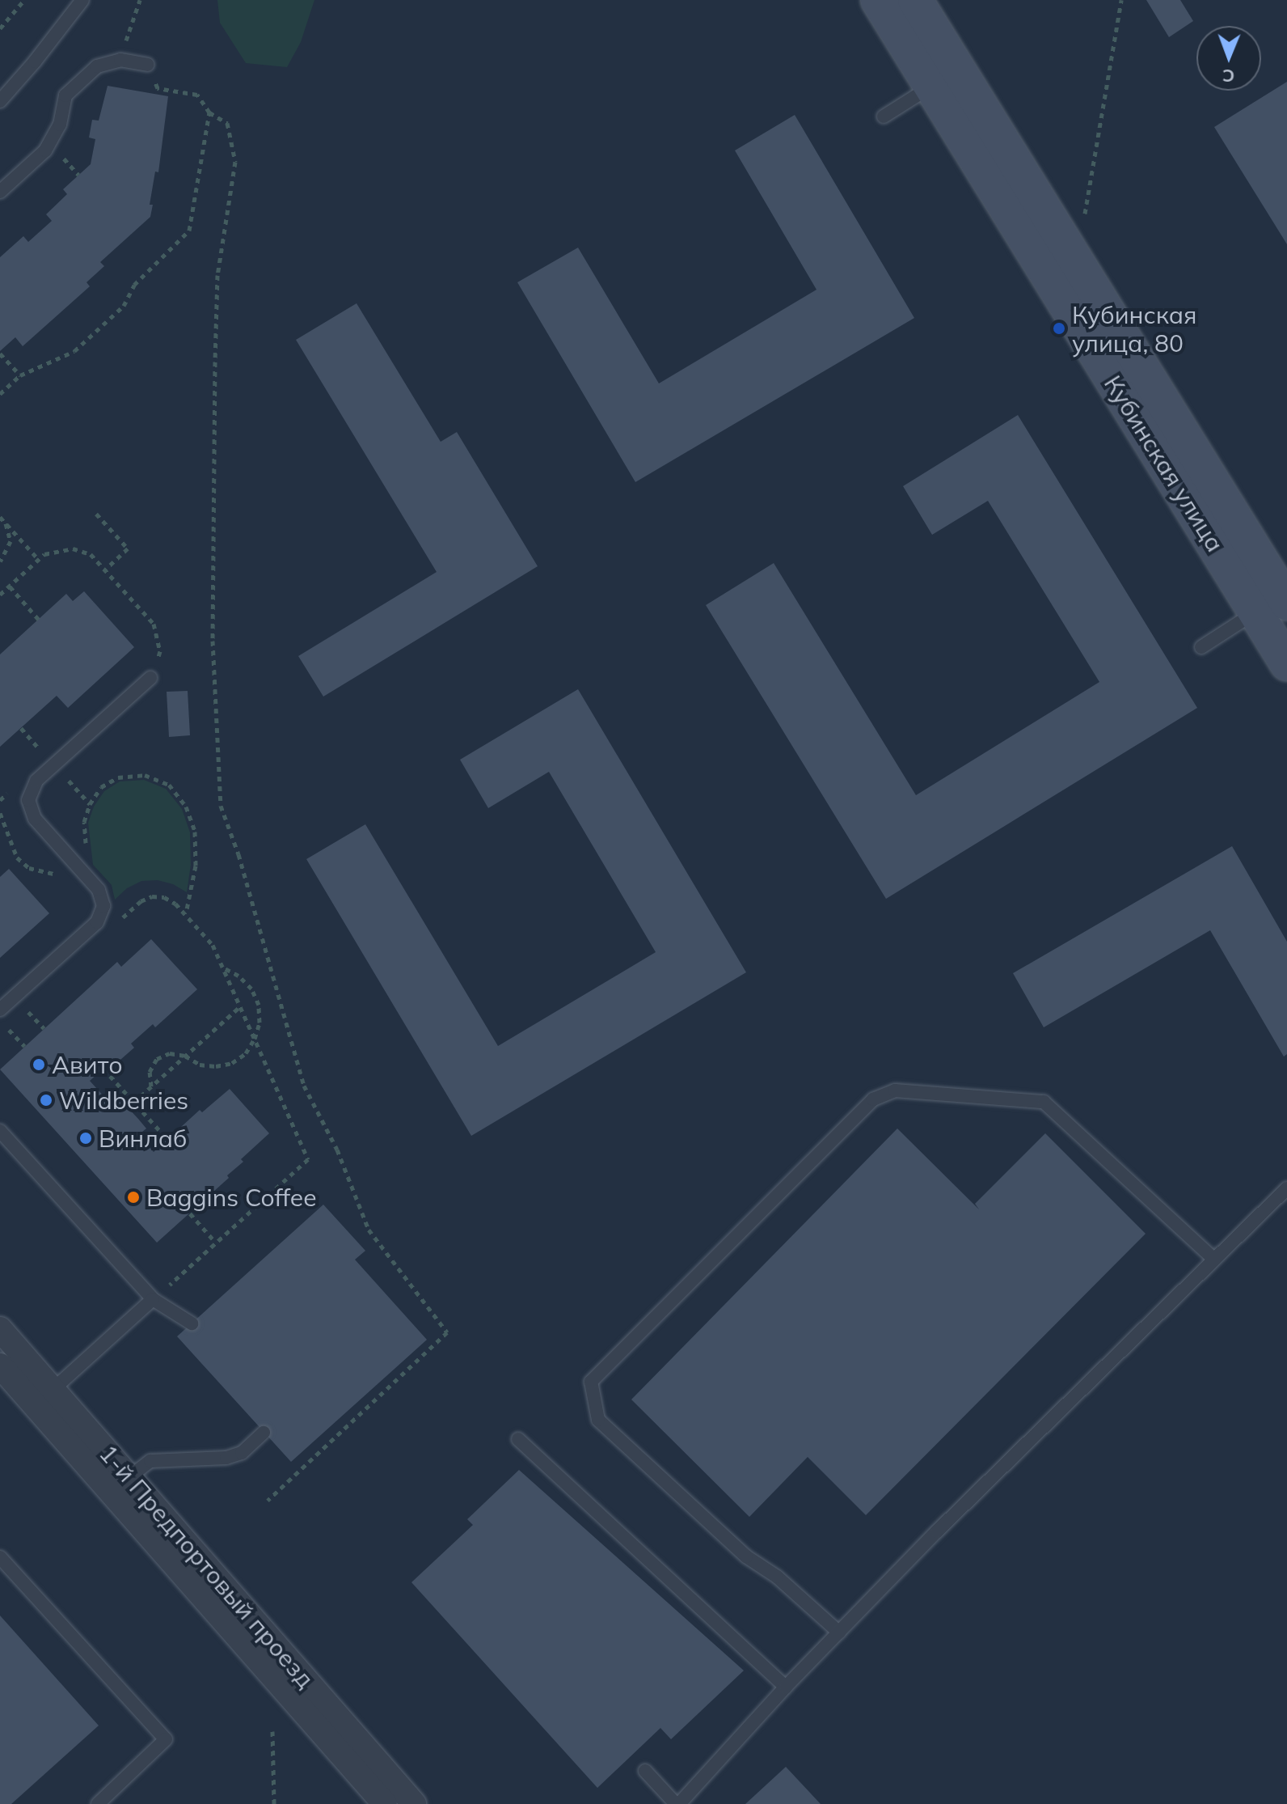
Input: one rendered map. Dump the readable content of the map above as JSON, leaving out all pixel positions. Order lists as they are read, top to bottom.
{
  "streets": {
    "main road": ["Кубинская улица"],
    "street": ["1-й Предпортовый проезд"]
  },
  "places": [
    "Кубинская улица, 80",
    "Авито",
    "Wildberries",
    "Винлаб",
    "Baggins Coffee"
  ],
  "north": "bottom"
}
